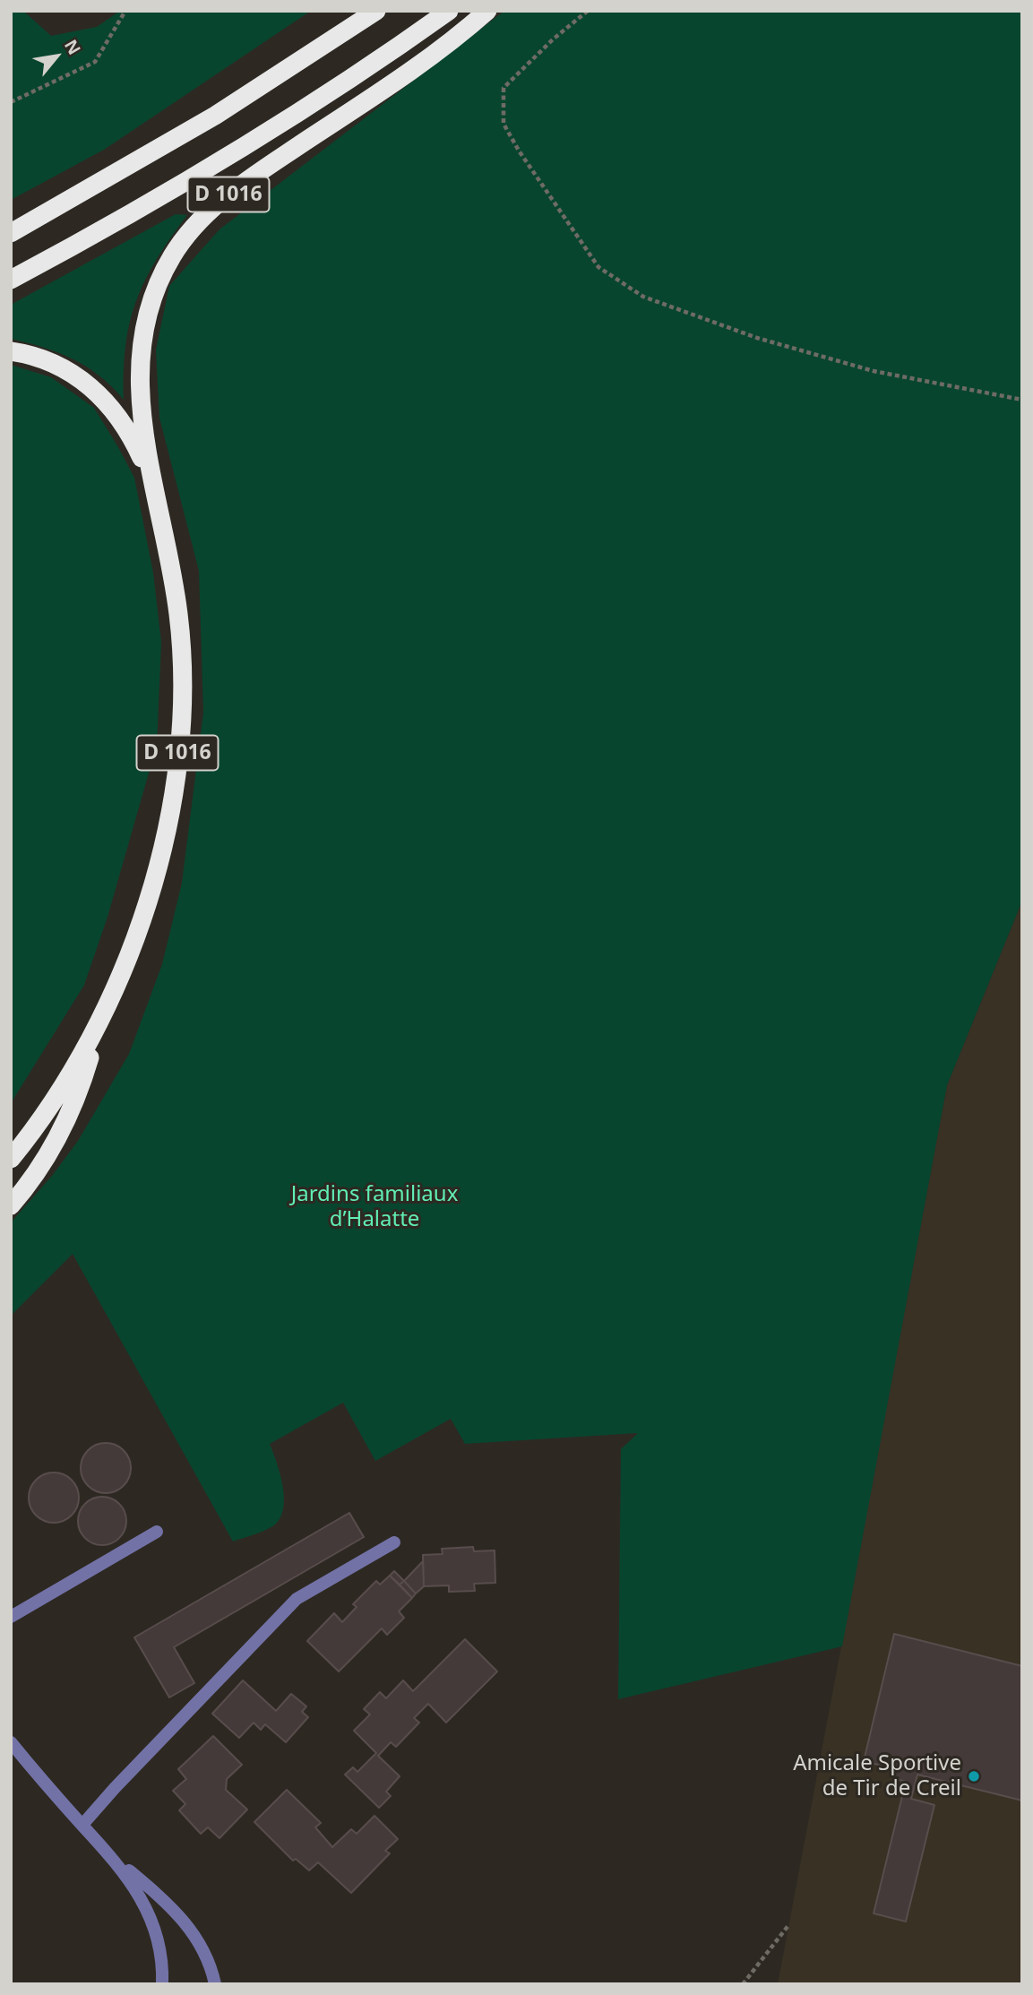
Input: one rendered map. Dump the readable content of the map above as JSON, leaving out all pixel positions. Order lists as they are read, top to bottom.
{
  "streets": {
    "highway": ["D 1016"]
  },
  "parks": ["Jardins familiaux d’Halatte"],
  "places": ["Amicale Sportive de Tir de Creil"],
  "north": "top right"
}
